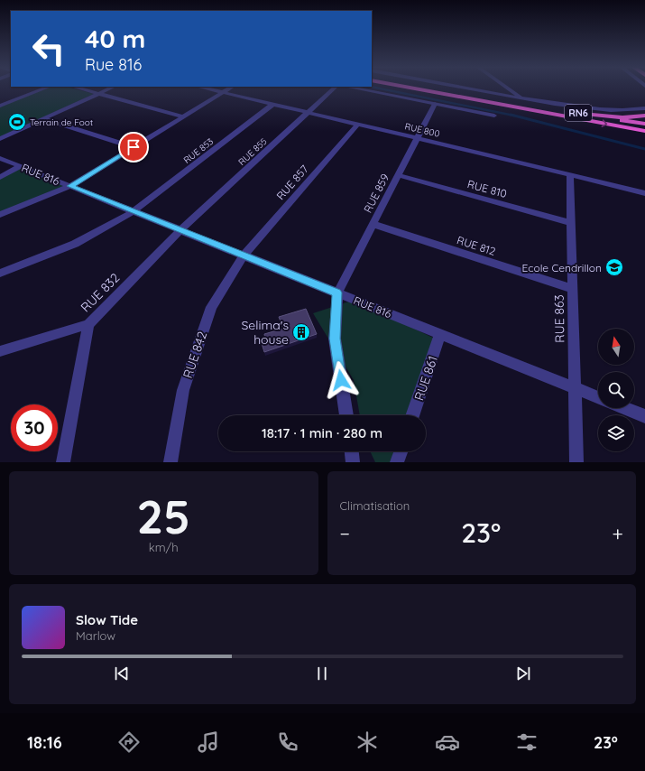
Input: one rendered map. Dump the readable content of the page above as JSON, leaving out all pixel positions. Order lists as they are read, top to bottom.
{
  "streets": {
    "highway": ["RN6"],
    "street": [
      "RUE 800",
      "RUE 853",
      "RUE 855",
      "RUE 816",
      "RUE 857",
      "RUE 810",
      "RUE 859",
      "RUE 812",
      "RUE 832",
      "RUE 863",
      "RUE 842",
      "RUE 861"
    ]
  },
  "crossings": [
    ["RUE 800", "RUE 853"],
    ["RUE 800", "RUE 855"],
    ["RUE 800", "RUE 857"],
    ["RUE 800", "RUE 859"],
    ["RUE 800", "RUE 863"],
    ["RUE 853", "RUE 816"],
    ["RUE 855", "RUE 816"],
    ["RUE 855", "RUE 832"],
    ["RUE 816", "RUE 857"],
    ["RUE 816", "RUE 859"],
    ["RUE 816", "RUE 832"],
    ["RUE 816", "RUE 863"],
    ["RUE 816", "RUE 842"],
    ["RUE 816", "RUE 861"],
    ["RUE 857", "RUE 842"],
    ["RUE 810", "RUE 859"],
    ["RUE 810", "RUE 863"],
    ["RUE 859", "RUE 812"],
    ["RUE 812", "RUE 863"]
  ],
  "places": {
    "sports": ["Terrain de Foot"],
    "school or university": ["Ecole Cendrillon"],
    "building": ["Selima's house"]
  },
  "north": "top",
  "page": {
    "turn": ["40 m", "Rue 816"],
    "limit": "30",
    "trip": "18:17 · 1 min · 280 m",
    "tile": [
      ["25", "km/h"],
      "Climatisation"
    ],
    "heat": ["−", "23°", "+"],
    "song": ["Slow Tide", "Marlow"],
    "tabs": ["18:16", "23°"]
  }
}
